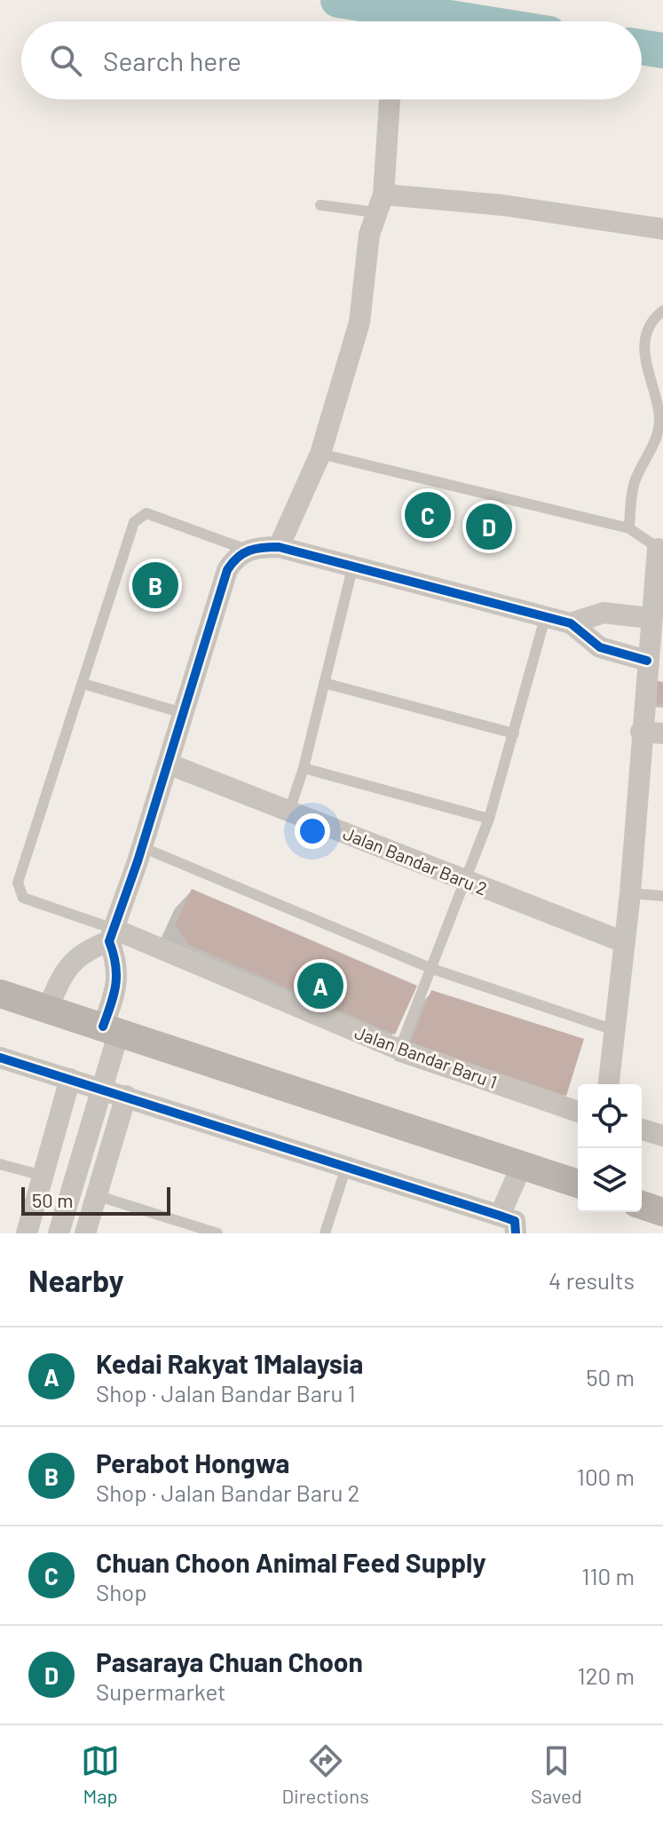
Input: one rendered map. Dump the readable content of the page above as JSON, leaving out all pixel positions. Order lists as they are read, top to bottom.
{
  "streets": {
    "street": ["Jalan Bandar Baru 2", "Jalan Bandar Baru 1"]
  },
  "scale_bar": "50 m",
  "page": {
    "search": "Search here",
    "pins": [
      "C",
      "D",
      "B",
      "A"
    ],
    "scale": "50 m",
    "heading": ["Nearby", "4 results"],
    "list": [
      {
        "mark": "A",
        "name": "Kedai Rakyat 1Malaysia",
        "note": "Shop · Jalan Bandar Baru 1",
        "value": "50 m"
      },
      {
        "mark": "B",
        "name": "Perabot Hongwa",
        "note": "Shop · Jalan Bandar Baru 2",
        "value": "100 m"
      },
      {
        "mark": "C",
        "name": "Chuan Choon Animal Feed Supply",
        "note": "Shop",
        "value": "110 m"
      },
      {
        "mark": "D",
        "name": "Pasaraya Chuan Choon",
        "note": "Supermarket",
        "value": "120 m"
      }
    ],
    "nav": ["Map", "Directions", "Saved"]
  }
}
